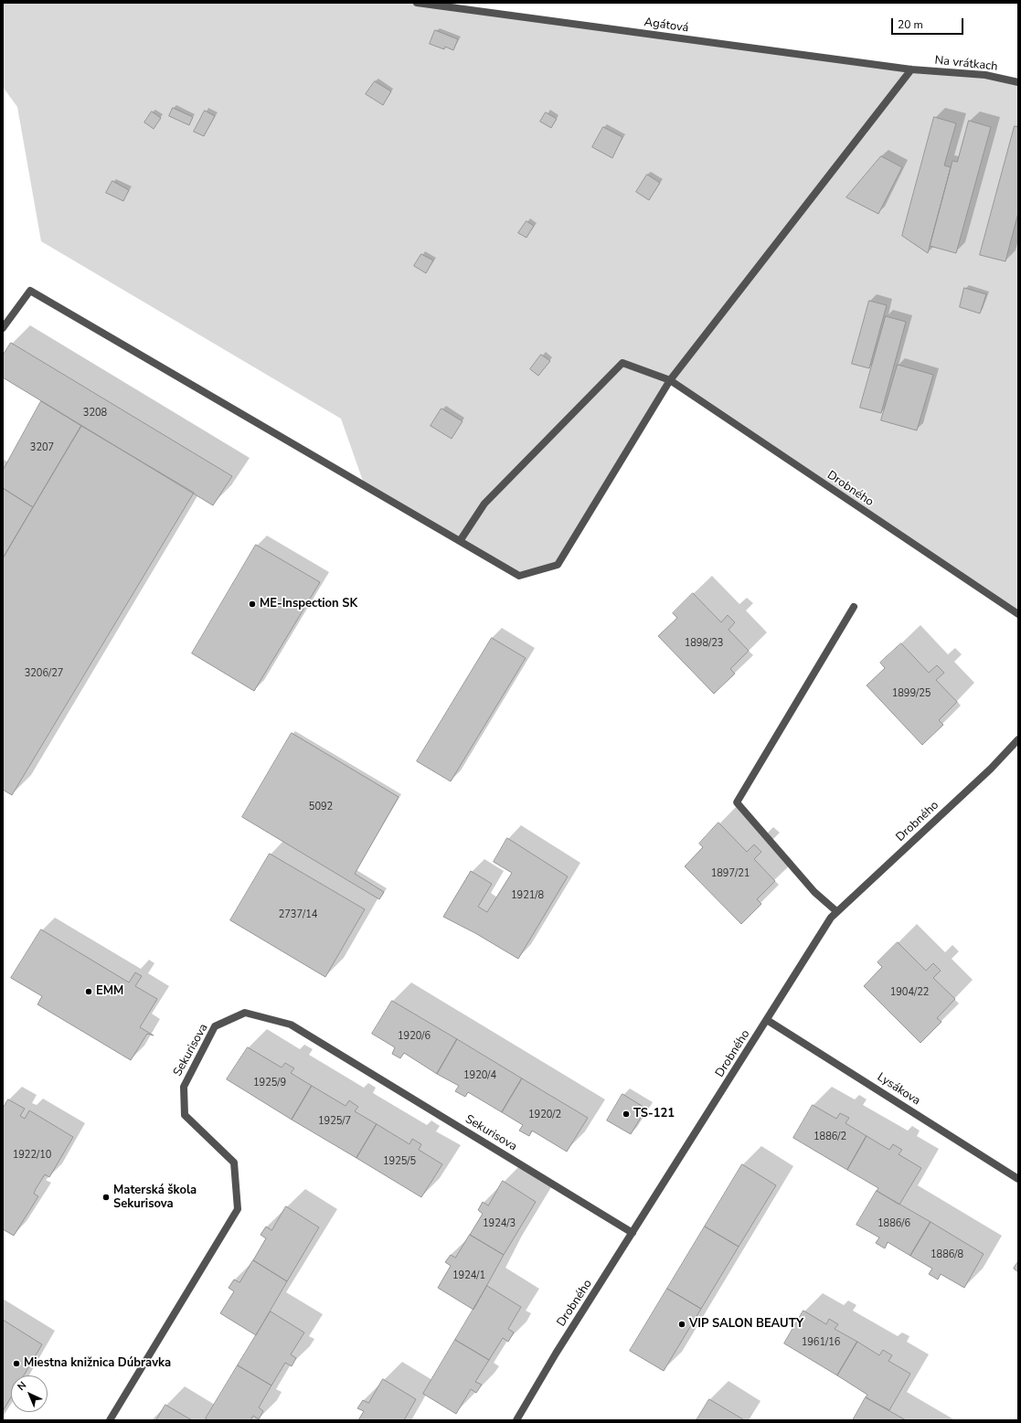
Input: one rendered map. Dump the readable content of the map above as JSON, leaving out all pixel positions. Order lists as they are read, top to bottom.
{
  "streets": {
    "street": [
      "Agátová",
      "Na vrátkach",
      "Drobného",
      "Sekurisova",
      "Lysákova"
    ]
  },
  "crossings": [
    ["Agátová", "Na vrátkach"],
    ["Drobného", "Sekurisova"],
    ["Drobného", "Lysákova"]
  ],
  "places": [
    "ME-Inspection SK",
    "EMM",
    "TS-121",
    "Materská škola Sekurisova",
    "VIP SALON BEAUTY",
    "Miestna knižnica Dúbravka"
  ],
  "house_numbers": [
    "3208",
    "3207",
    "1898/23",
    "3206/27",
    "1899/25",
    "5092",
    "1897/21",
    "1921/8",
    "2737/14",
    "1904/22",
    "1920/6",
    "1920/4",
    "1925/9",
    "1920/2",
    "1925/7",
    "1886/2",
    "1922/10",
    "1925/5",
    "1924/3",
    "1886/6",
    "1886/8",
    "1924/1",
    "1961/16"
  ],
  "scale_bar": "20 m",
  "north": "top left"
}
